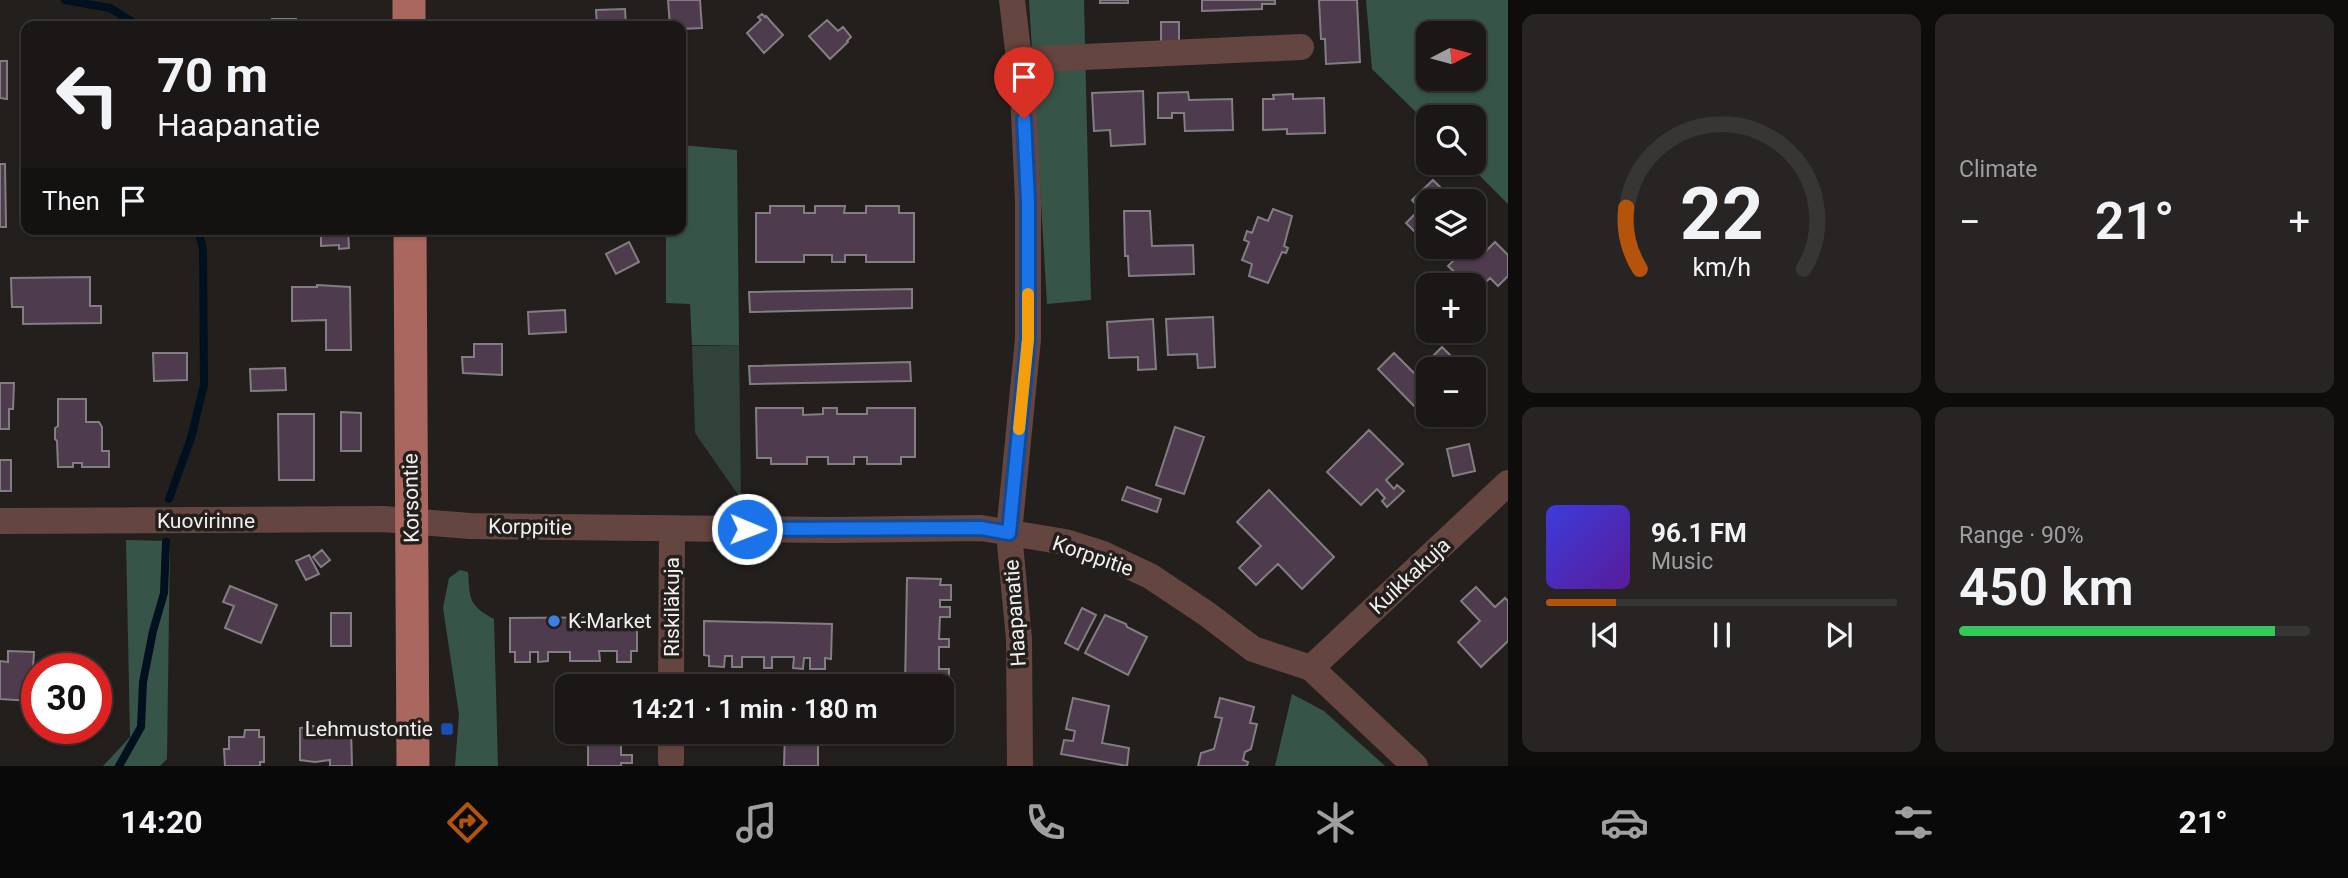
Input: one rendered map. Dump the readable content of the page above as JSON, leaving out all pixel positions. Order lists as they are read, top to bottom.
{
  "streets": {
    "main road": ["Korsontie"],
    "street": [
      "Kuovirinne",
      "Korppitie",
      "Kuikkakuja",
      "Riskiläkuja",
      "Haapanatie"
    ]
  },
  "crossings": [
    ["Korsontie", "Kuovirinne"],
    ["Korsontie", "Korppitie"],
    ["Kuovirinne", "Korppitie"],
    ["Korppitie", "Kuikkakuja"],
    ["Korppitie", "Riskiläkuja"],
    ["Korppitie", "Haapanatie"]
  ],
  "places": {
    "other": ["K-Market"],
    "transit": ["Lehmustontie"]
  },
  "north": "right",
  "page": {
    "tile": [
      "Climate",
      ["Range · 90%", "450 km"]
    ],
    "map_buttons": ["+", "−"],
    "turn": ["70 m", "Haapanatie"],
    "then": "Then",
    "heat": ["−", "21°", "+"],
    "song": ["96.1 FM", "Music"],
    "limit": "30",
    "trip": "14:21 · 1 min · 180 m",
    "tabs": ["14:20", "21°"],
    "gauge": ["22", "km/h"]
  }
}
